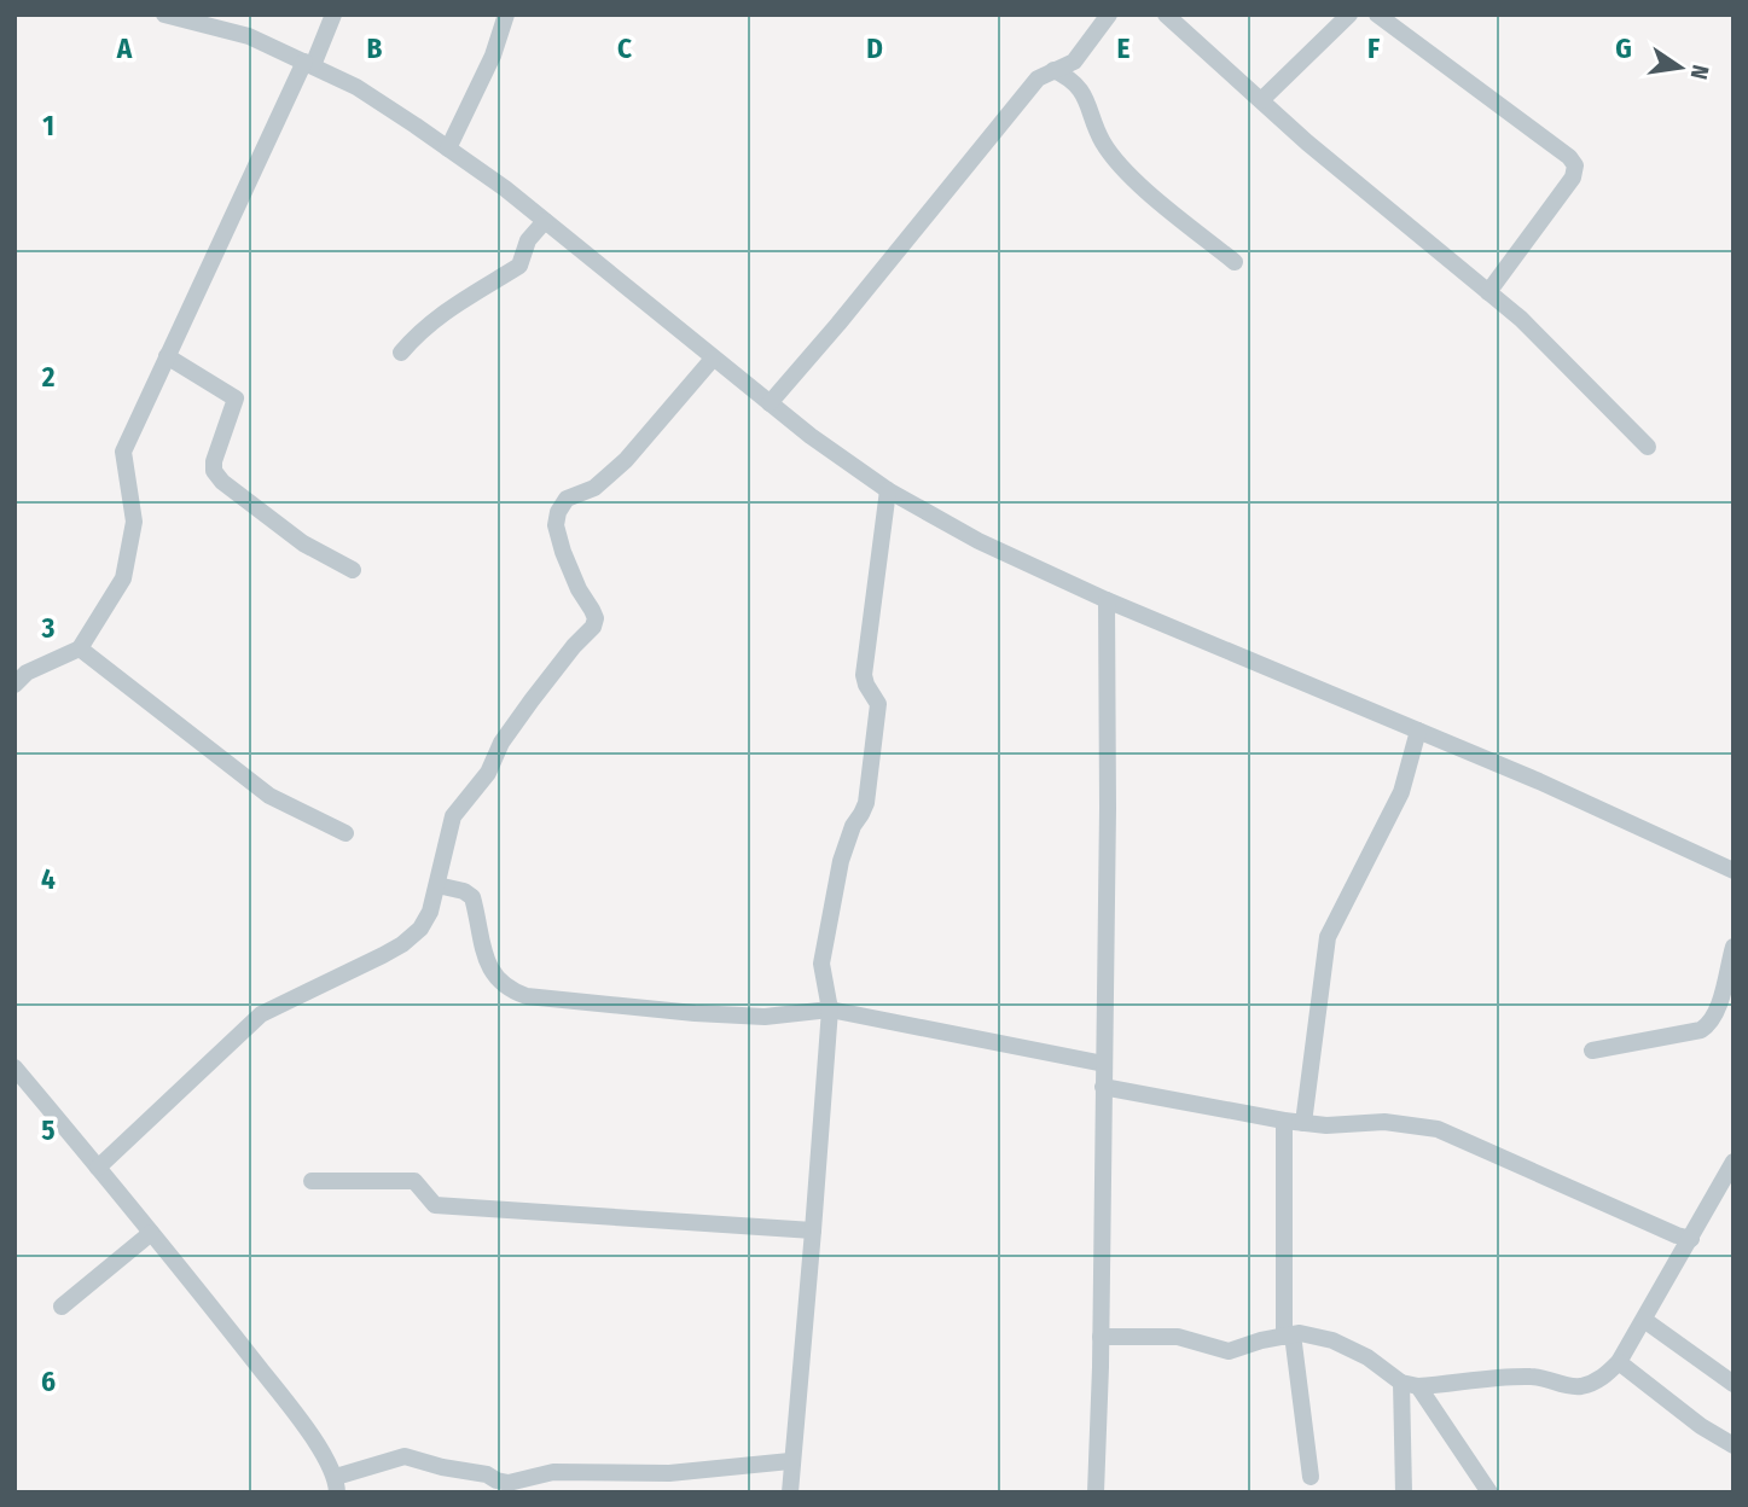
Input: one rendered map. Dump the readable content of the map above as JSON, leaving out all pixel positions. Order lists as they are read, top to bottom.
{
  "north": "right",
  "grid": {
    "columns": [
      "A",
      "B",
      "C",
      "D",
      "E",
      "F",
      "G"
    ],
    "rows": [
      "1",
      "2",
      "3",
      "4",
      "5",
      "6"
    ]
  }
}
